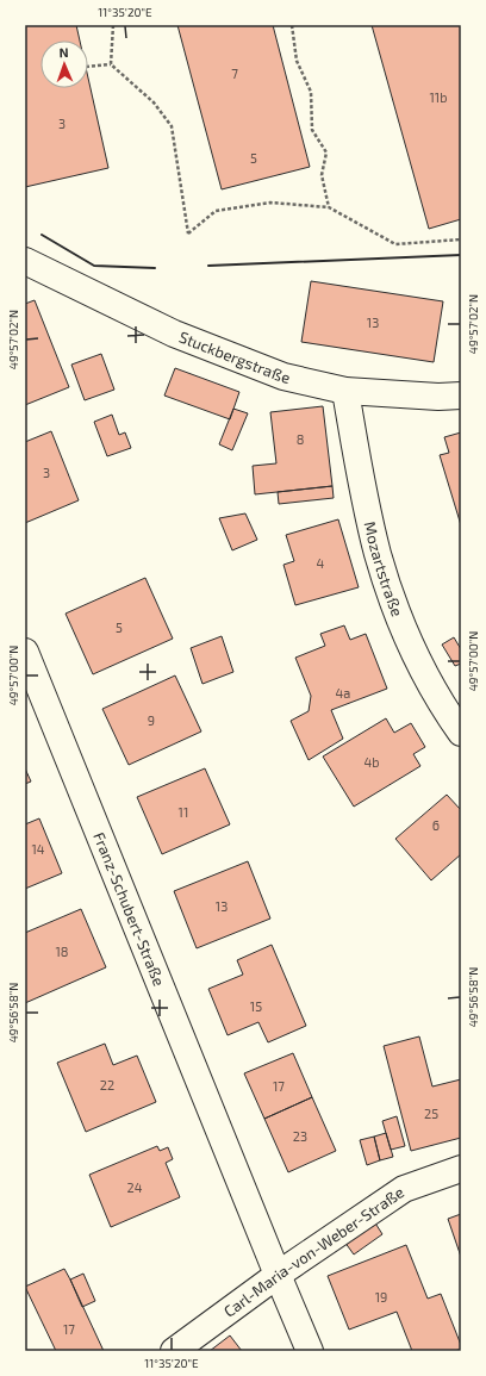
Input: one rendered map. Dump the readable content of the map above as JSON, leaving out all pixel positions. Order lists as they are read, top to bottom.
{
  "streets": {
    "street": [
      "Stuckbergstraße",
      "Mozartstraße",
      "Franz-Schubert-Straße",
      "Carl-Maria-von-Weber-Straße"
    ]
  },
  "crossings": [
    ["Stuckbergstraße", "Mozartstraße"],
    ["Franz-Schubert-Straße", "Carl-Maria-von-Weber-Straße"]
  ],
  "house_numbers": [
    "7",
    "11b",
    "3",
    "5",
    "13",
    "8",
    "3",
    "4",
    "5",
    "4a",
    "9",
    "4b",
    "11",
    "6",
    "14",
    "13",
    "18",
    "15",
    "22",
    "17",
    "25",
    "23",
    "24",
    "19",
    "17"
  ],
  "north": "top",
  "coordinates": [
    "11°35'20\"E",
    "49°57'02\"N",
    "49°57'00\"N",
    "49°56'58\"N"
  ]
}
